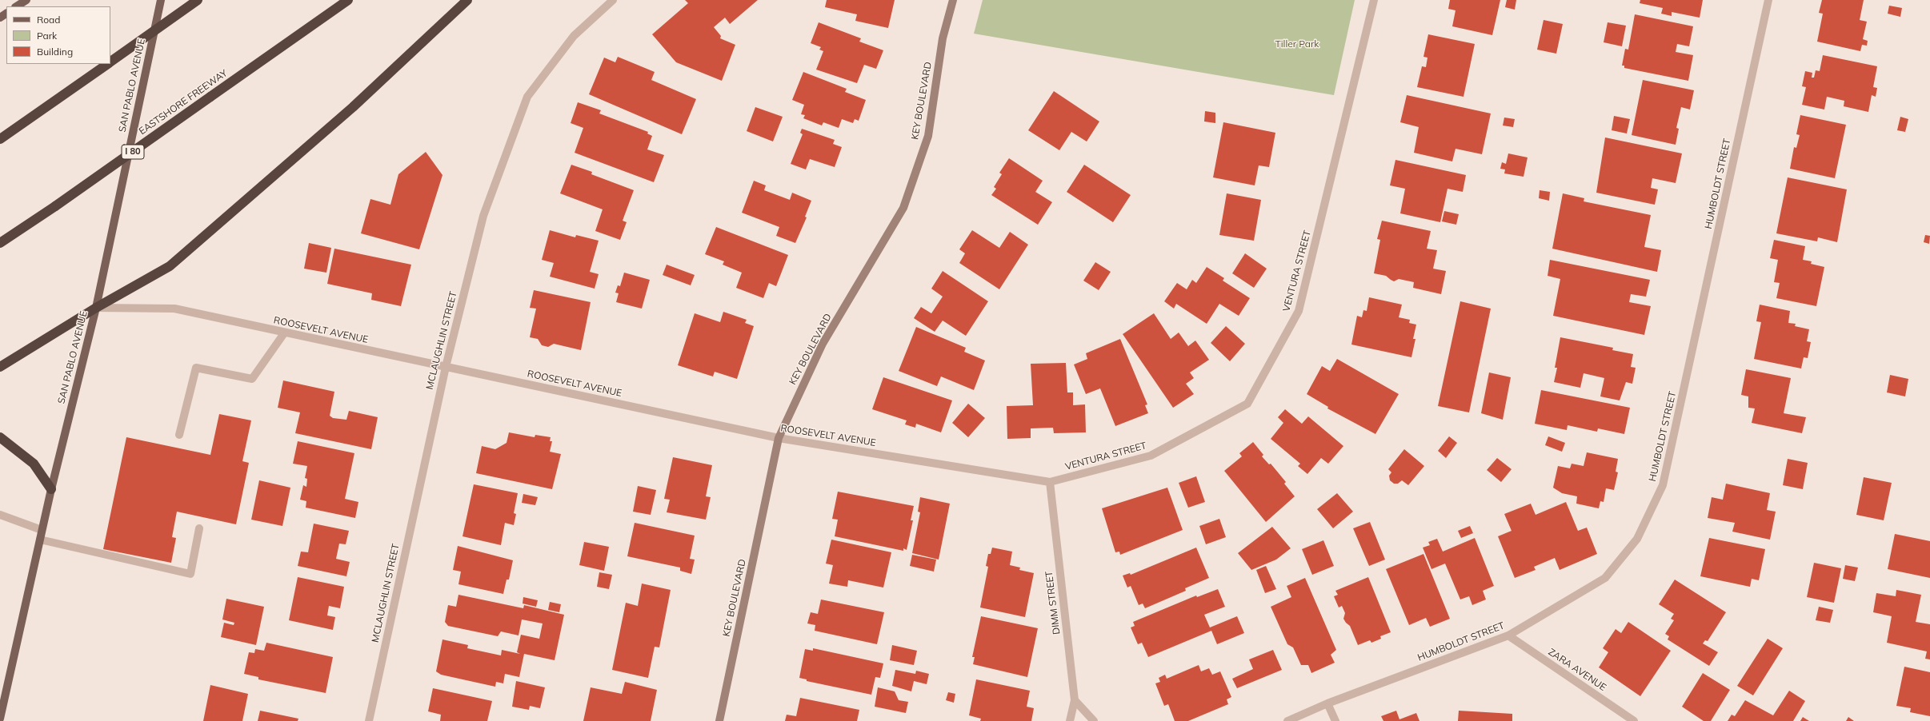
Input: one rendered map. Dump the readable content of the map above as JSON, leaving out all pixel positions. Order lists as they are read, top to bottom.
{
  "streets": {
    "highway": ["EASTSHORE FREEWAY", "I 80"],
    "main road": ["SAN PABLO AVENUE"],
    "street": [
      "KEY BOULEVARD",
      "HUMBOLDT STREET",
      "VENTURA STREET",
      "ROOSEVELT AVENUE",
      "MCLAUGHLIN STREET",
      "DIMM STREET",
      "ZARA AVENUE"
    ]
  },
  "crossings": [
    ["SAN PABLO AVENUE", "ROOSEVELT AVENUE"],
    ["KEY BOULEVARD", "ROOSEVELT AVENUE"],
    ["HUMBOLDT STREET", "ZARA AVENUE"],
    ["VENTURA STREET", "ROOSEVELT AVENUE"],
    ["VENTURA STREET", "DIMM STREET"],
    ["ROOSEVELT AVENUE", "MCLAUGHLIN STREET"],
    ["ROOSEVELT AVENUE", "DIMM STREET"]
  ],
  "parks": ["Tiller Park"],
  "legend": ["Road", "Park", "Building"]
}
